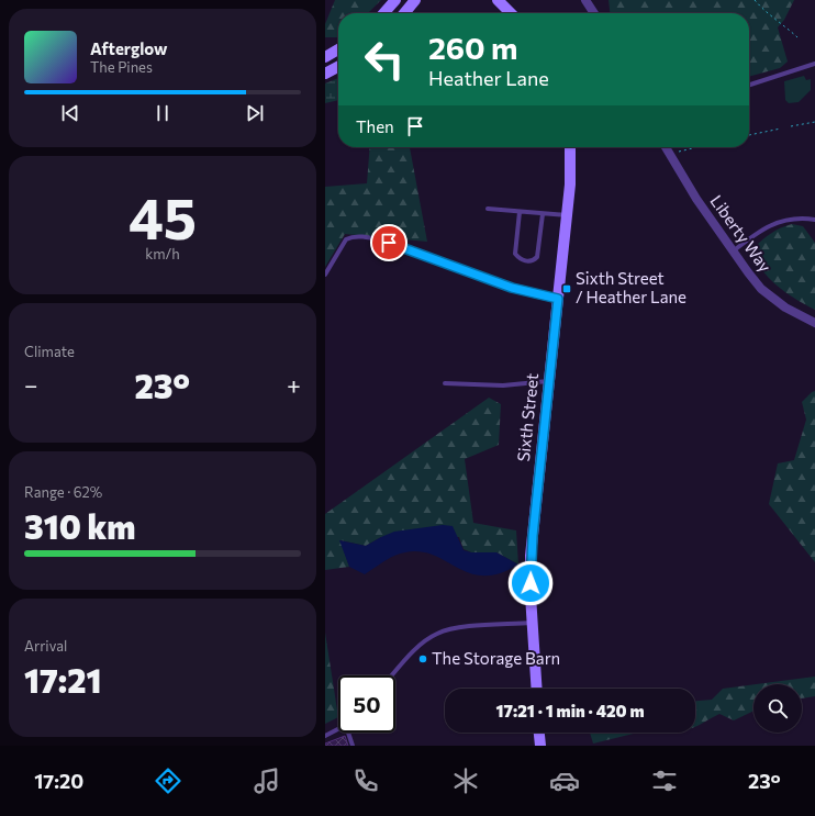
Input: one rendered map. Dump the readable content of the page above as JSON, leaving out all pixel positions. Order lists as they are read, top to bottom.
{
  "streets": {
    "main road": ["Sixth Street"],
    "street": ["Liberty Way"]
  },
  "places": {
    "transit": ["Sixth Street / Heather Lane"],
    "other": ["The Storage Barn"]
  },
  "page": {
    "turn": ["260 m", "Heather Lane"],
    "song": ["Afterglow", "The Pines"],
    "then": "Then",
    "tile": [
      ["45", "km/h"],
      "Climate",
      ["Range · 62%", "310 km"],
      ["Arrival", "17:21"]
    ],
    "heat": ["−", "23°", "+"],
    "limit": "50",
    "trip": "17:21 · 1 min · 420 m",
    "tabs": ["17:20", "23°"]
  }
}
